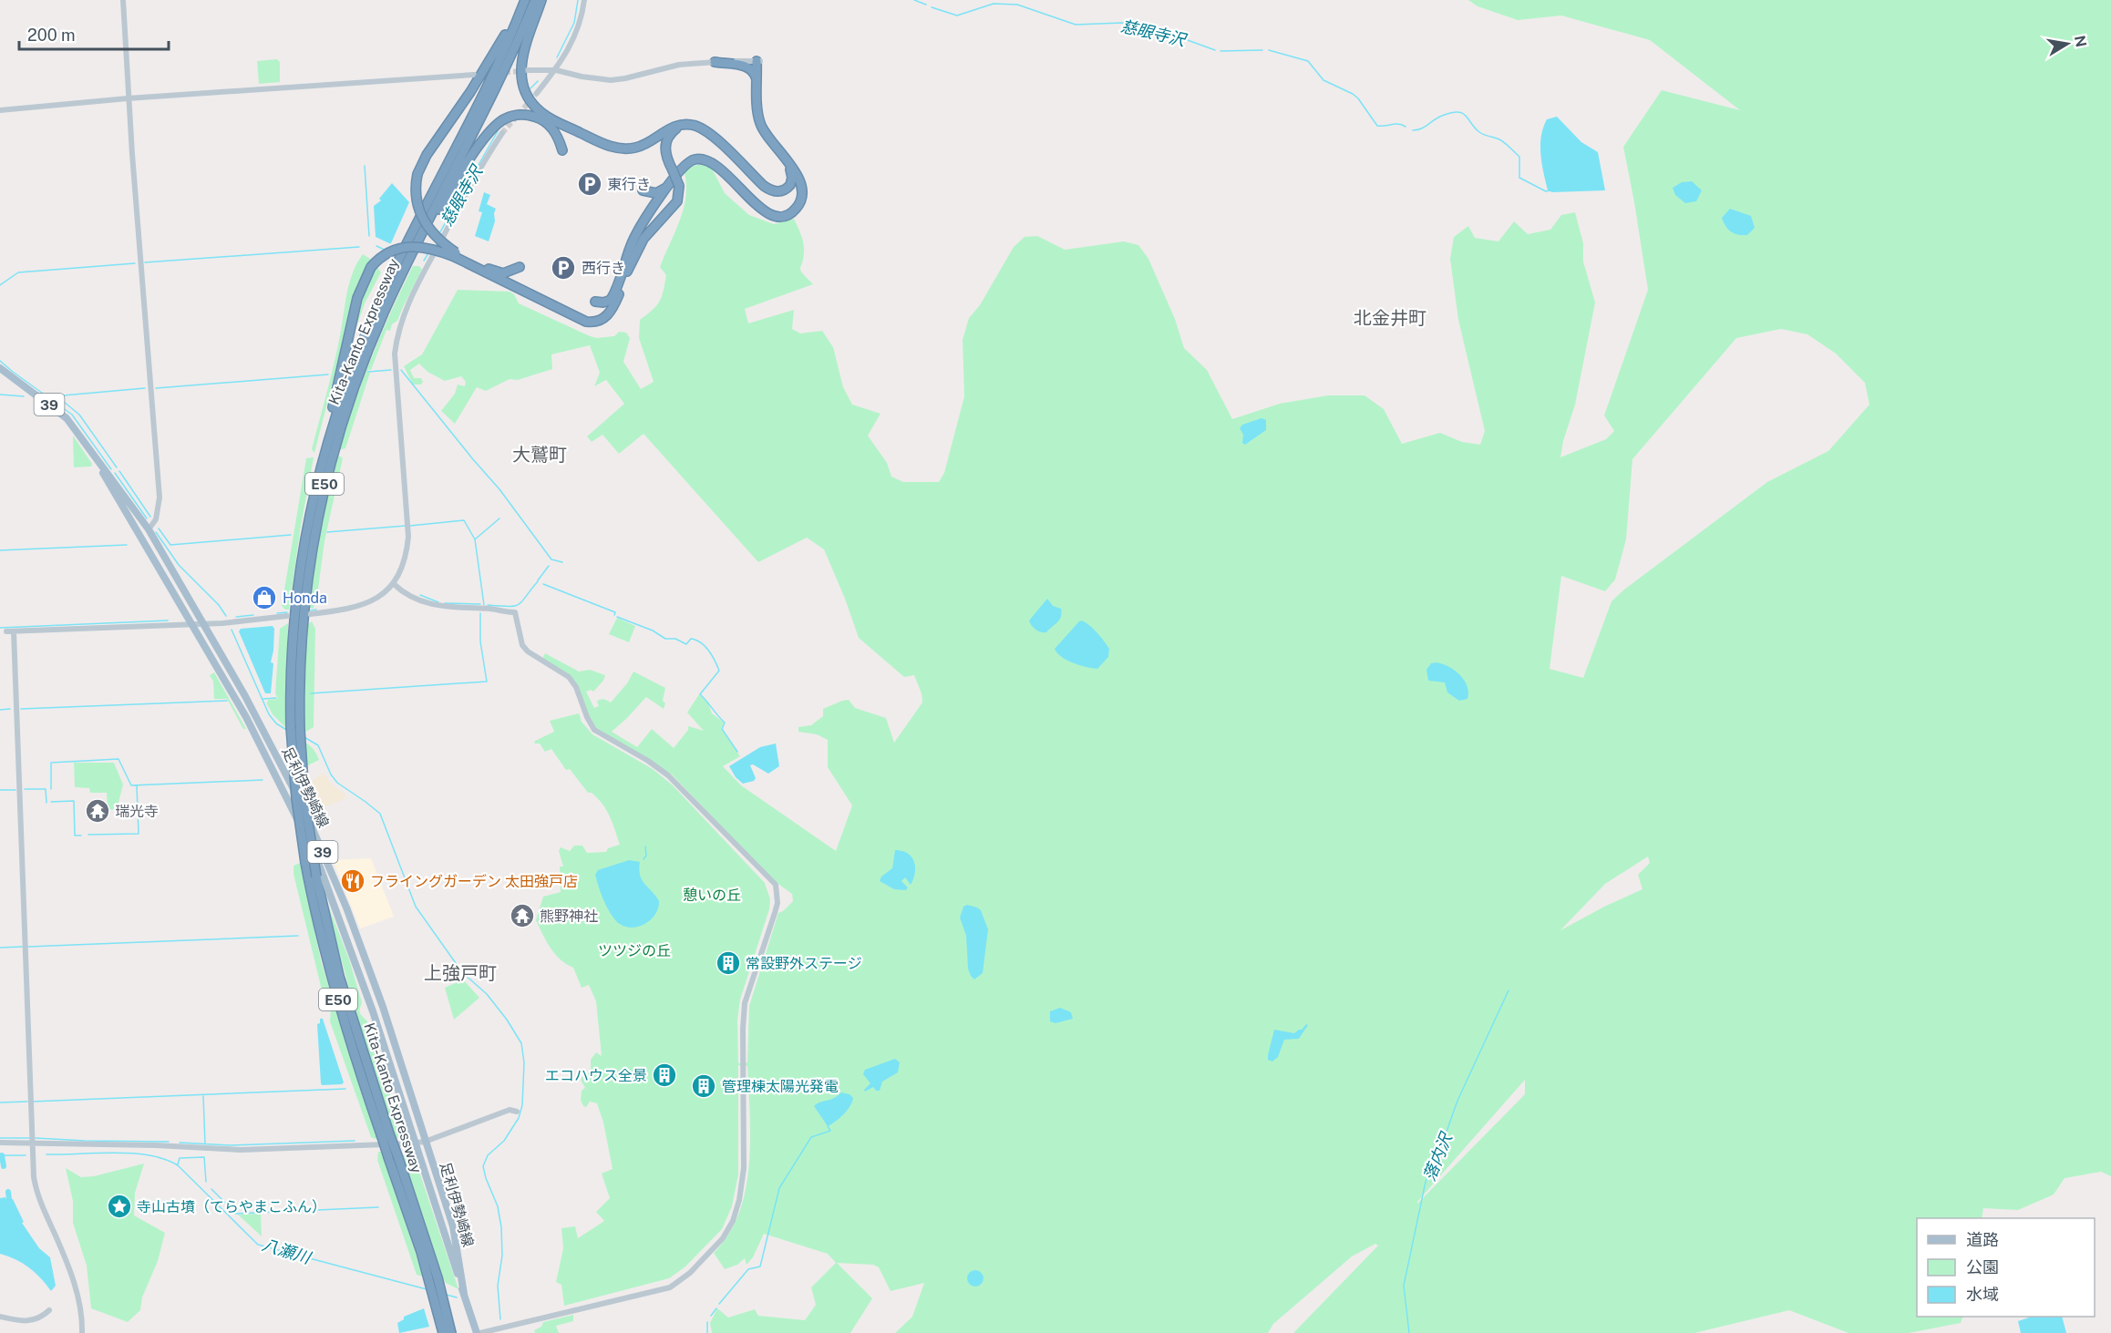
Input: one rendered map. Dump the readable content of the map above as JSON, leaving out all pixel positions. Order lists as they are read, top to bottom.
{
  "streets": {
    "highway": ["Kita-Kanto Expressway", "E50"],
    "main road": ["39", "足利伊勢崎線"]
  },
  "districts": ["北金井町", "大鷲町", "上強戸町"],
  "water": ["慈眼寺沢", "落内沢", "八瀬川"],
  "parks": ["憩いの丘", "ツツジの丘"],
  "places": {
    "parking": ["東行き", "西行き"],
    "shop": ["Honda"],
    "temple": ["瑞光寺", "熊野神社"],
    "restaurant": ["フライングガーデン 太田強戸店"],
    "building": ["常設野外ステージ", "エコハウス全景", "管理棟太陽光発電"],
    "place": ["寺山古墳（てらやまこふん）"]
  },
  "legend": ["道路", "公園", "水域"],
  "scale_bar": "200 m",
  "north": "right"
}
